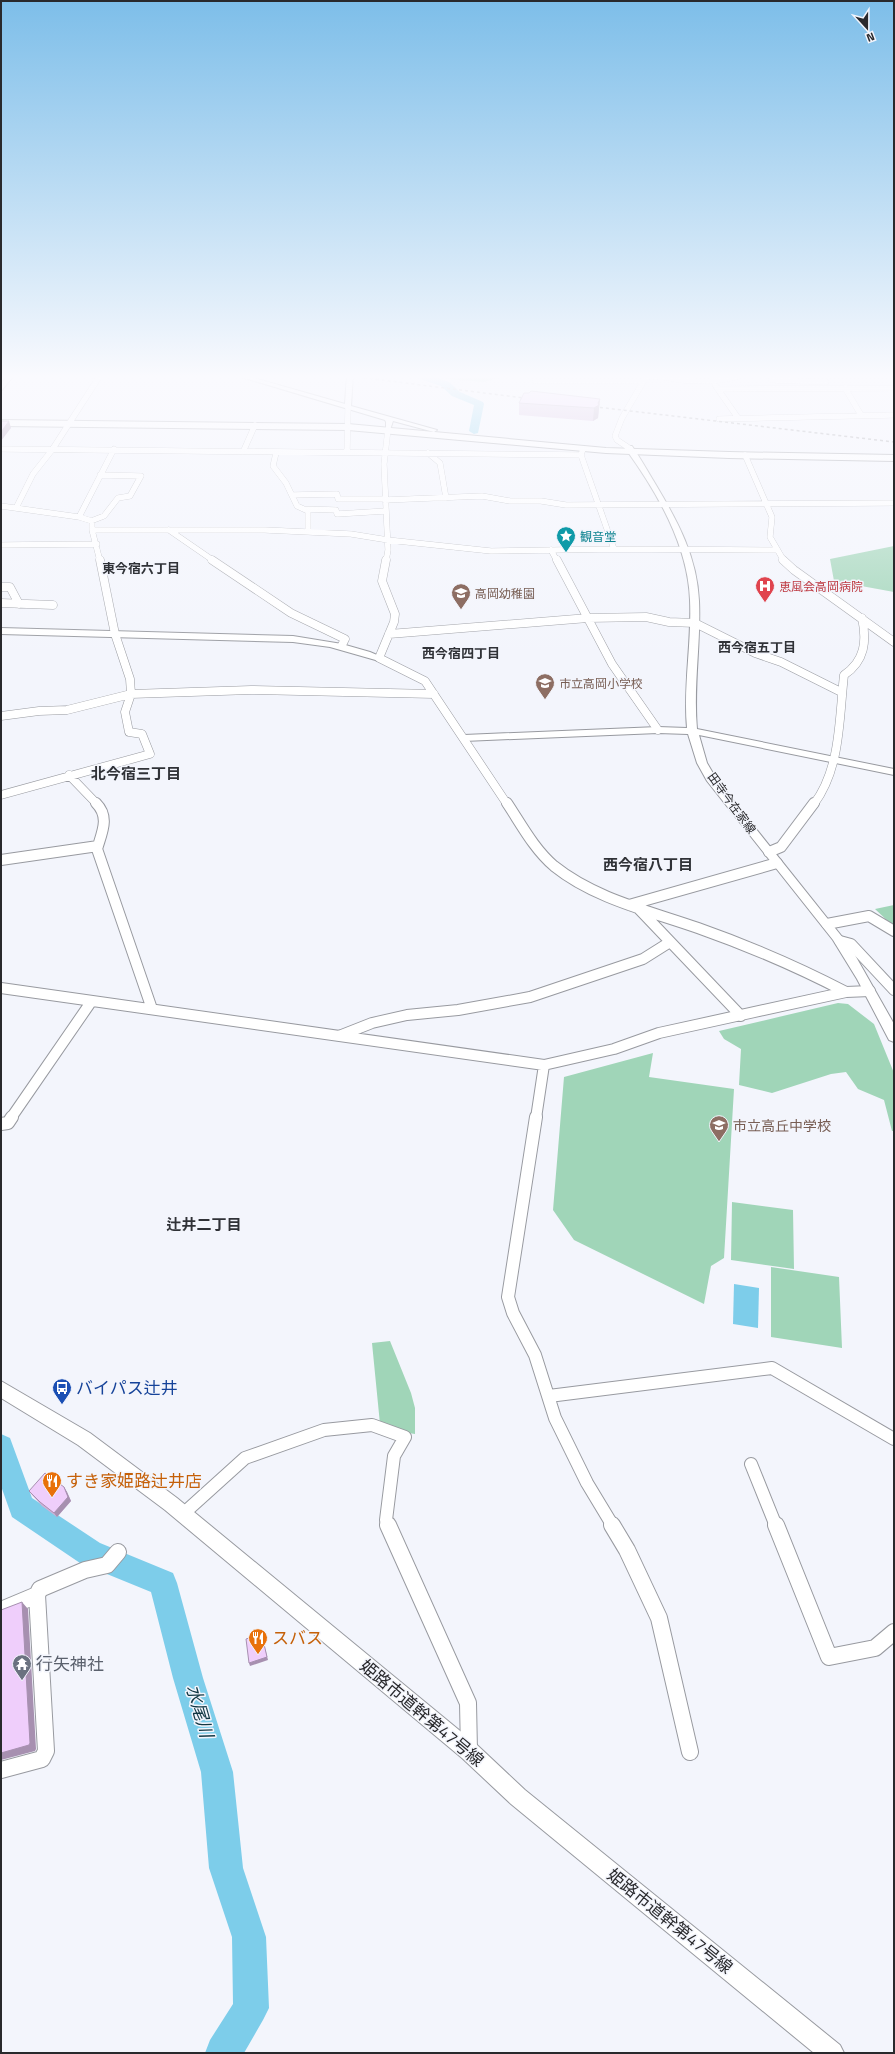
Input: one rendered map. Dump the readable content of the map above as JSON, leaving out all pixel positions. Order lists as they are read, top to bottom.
{
  "streets": {
    "street": ["田寺今在家線", "姫路市道幹第47号線"]
  },
  "districts": [
    "東今宿六丁目",
    "西今宿五丁目",
    "西今宿四丁目",
    "北今宿三丁目",
    "西今宿八丁目",
    "辻井二丁目"
  ],
  "water": ["水尾川"],
  "places": {
    "place": ["観音堂"],
    "hospital": ["恵風会高岡病院"],
    "school or university": ["高岡幼稚園", "市立高岡小学校", "市立高丘中学校"],
    "bus stop": ["バイパス辻井"],
    "restaurant": ["すき家姫路辻井店", "スバス"],
    "temple": ["行矢神社"]
  },
  "north": "bottom"
}
